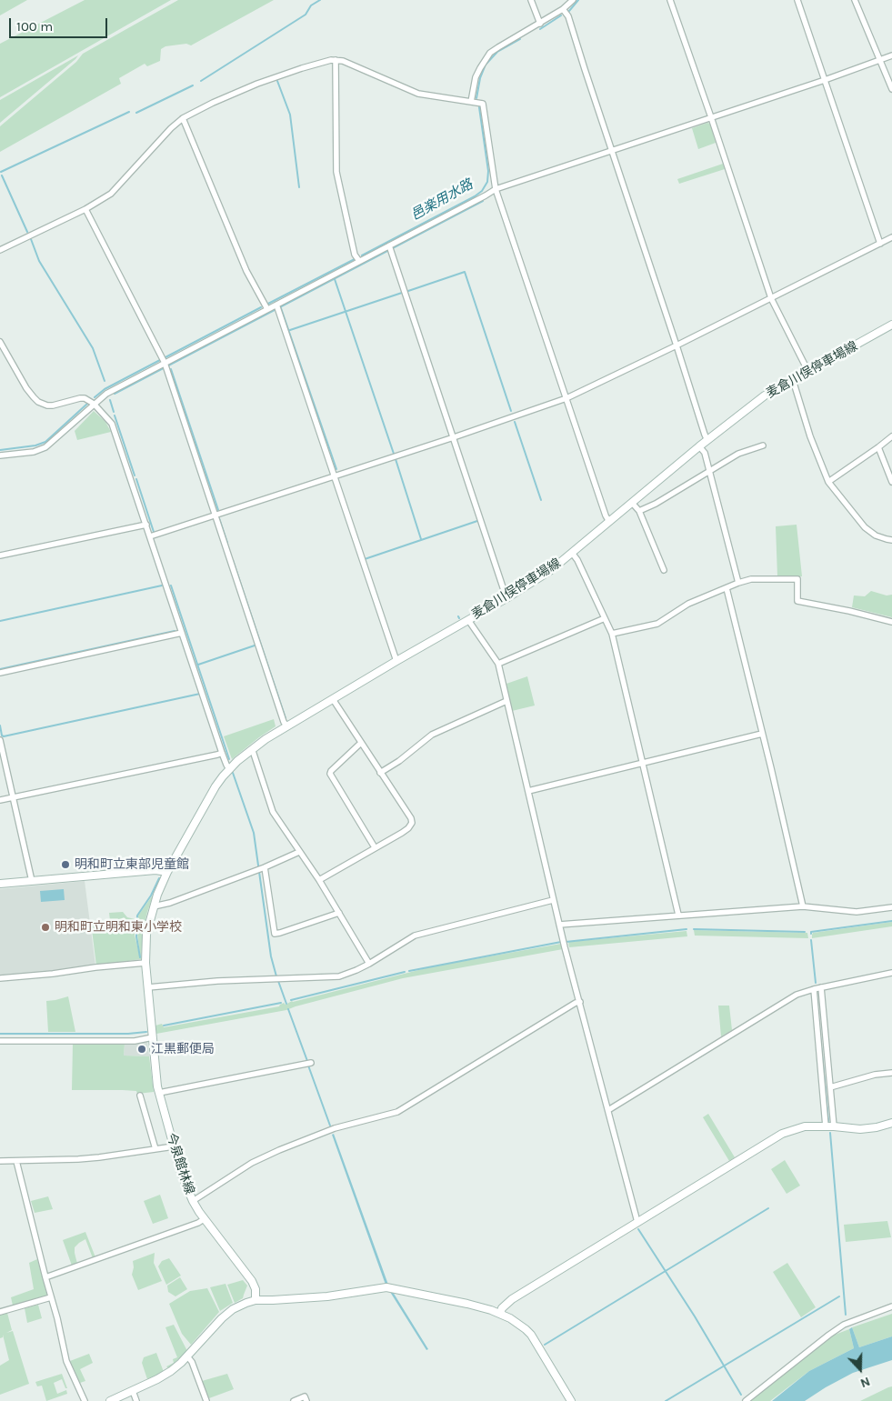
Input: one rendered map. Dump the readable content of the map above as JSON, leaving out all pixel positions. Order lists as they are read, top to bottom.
{
  "streets": {
    "main road": ["麦倉川俣停車場線", "今泉館林線"]
  },
  "crossings": [
    ["麦倉川俣停車場線", "今泉館林線"]
  ],
  "water": ["邑楽用水路"],
  "places": ["明和町立東部児童館", "明和町立明和東小学校", "江黒郵便局"],
  "scale_bar": "100 m",
  "north": "bottom"
}
